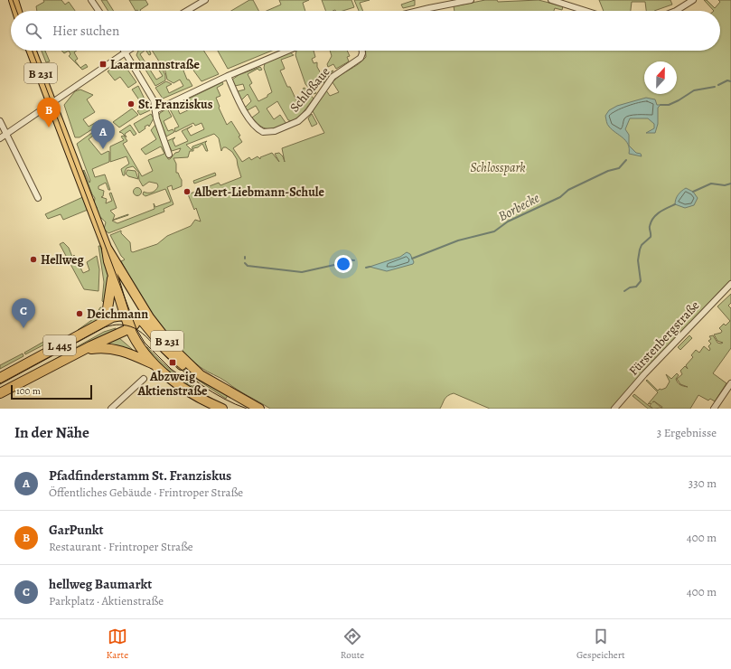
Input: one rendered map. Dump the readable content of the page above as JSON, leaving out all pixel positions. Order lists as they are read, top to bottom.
{
  "streets": {
    "main road": ["B 231", "L 445"],
    "street": ["Schloßaue", "Fürstenbergstraße"]
  },
  "crossings": [
    ["B 231", "L 445"]
  ],
  "water": ["Borbecke"],
  "parks": ["Schlosspark"],
  "places": {
    "transit": ["Laarmannstraße", "Abzweig Aktienstraße"],
    "other": [
      "St. Franziskus",
      "Albert-Liebmann-Schule",
      "Hellweg",
      "Deichmann"
    ]
  },
  "scale_bar": "100 m",
  "north": "top",
  "page": {
    "search": "Hier suchen",
    "pins": ["B", "A", "C"],
    "scale": "100 m",
    "heading": ["In der Nähe", "3 Ergebnisse"],
    "list": [
      {
        "mark": "A",
        "name": "Pfadfinderstamm St. Franziskus",
        "note": "Öffentliches Gebäude · Frintroper Straße",
        "value": "330 m"
      },
      {
        "mark": "B",
        "name": "GarPunkt",
        "note": "Restaurant · Frintroper Straße",
        "value": "400 m"
      },
      {
        "mark": "C",
        "name": "hellweg Baumarkt",
        "note": "Parkplatz · Aktienstraße",
        "value": "400 m"
      }
    ],
    "nav": ["Karte", "Route", "Gespeichert"]
  }
}
